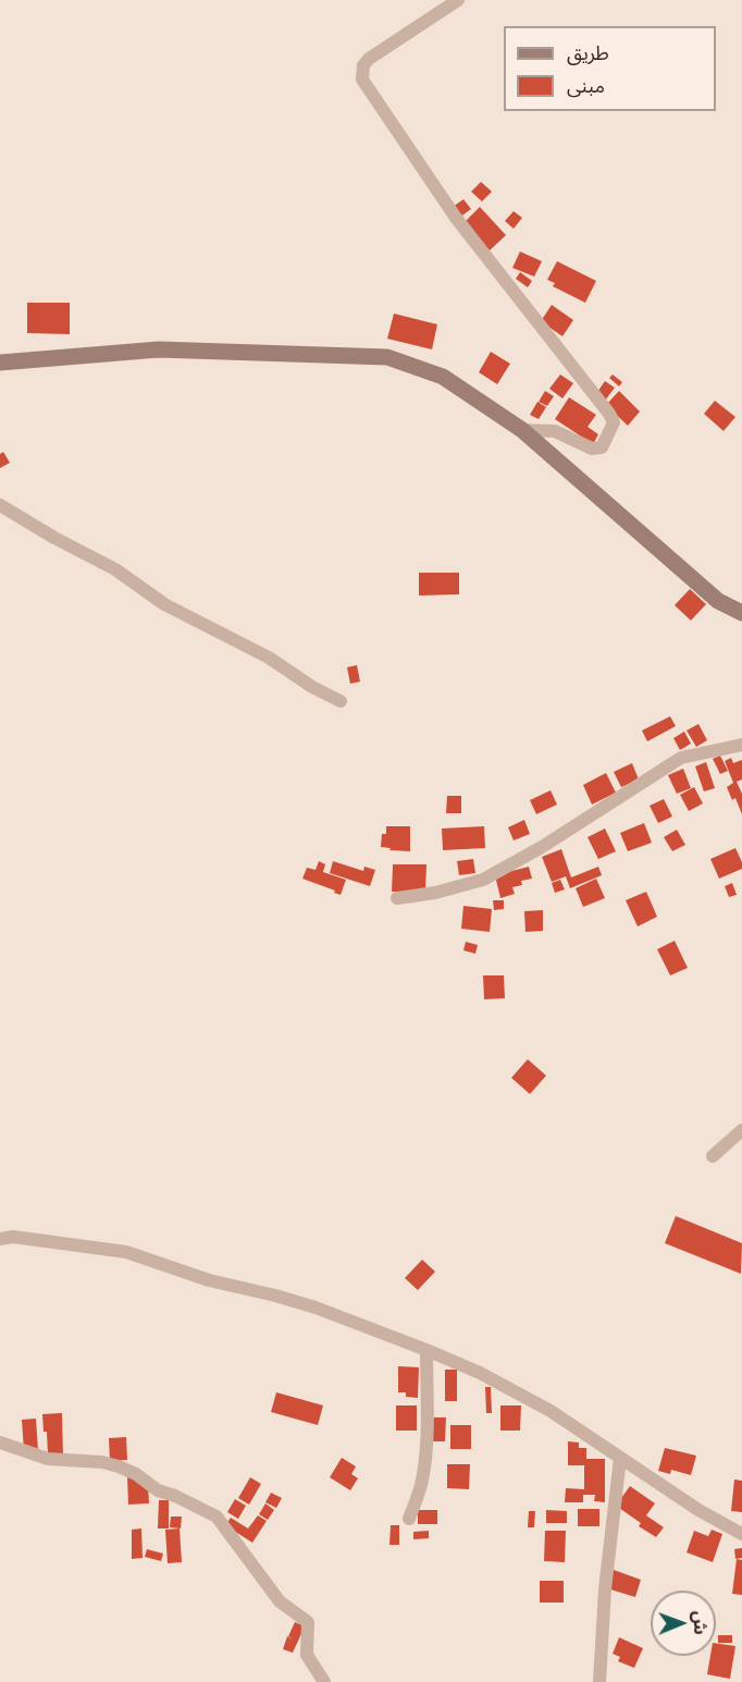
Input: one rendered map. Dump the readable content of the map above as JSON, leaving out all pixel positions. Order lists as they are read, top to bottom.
{
  "legend": ["طريق", "مبنى"],
  "north": "right"
}
